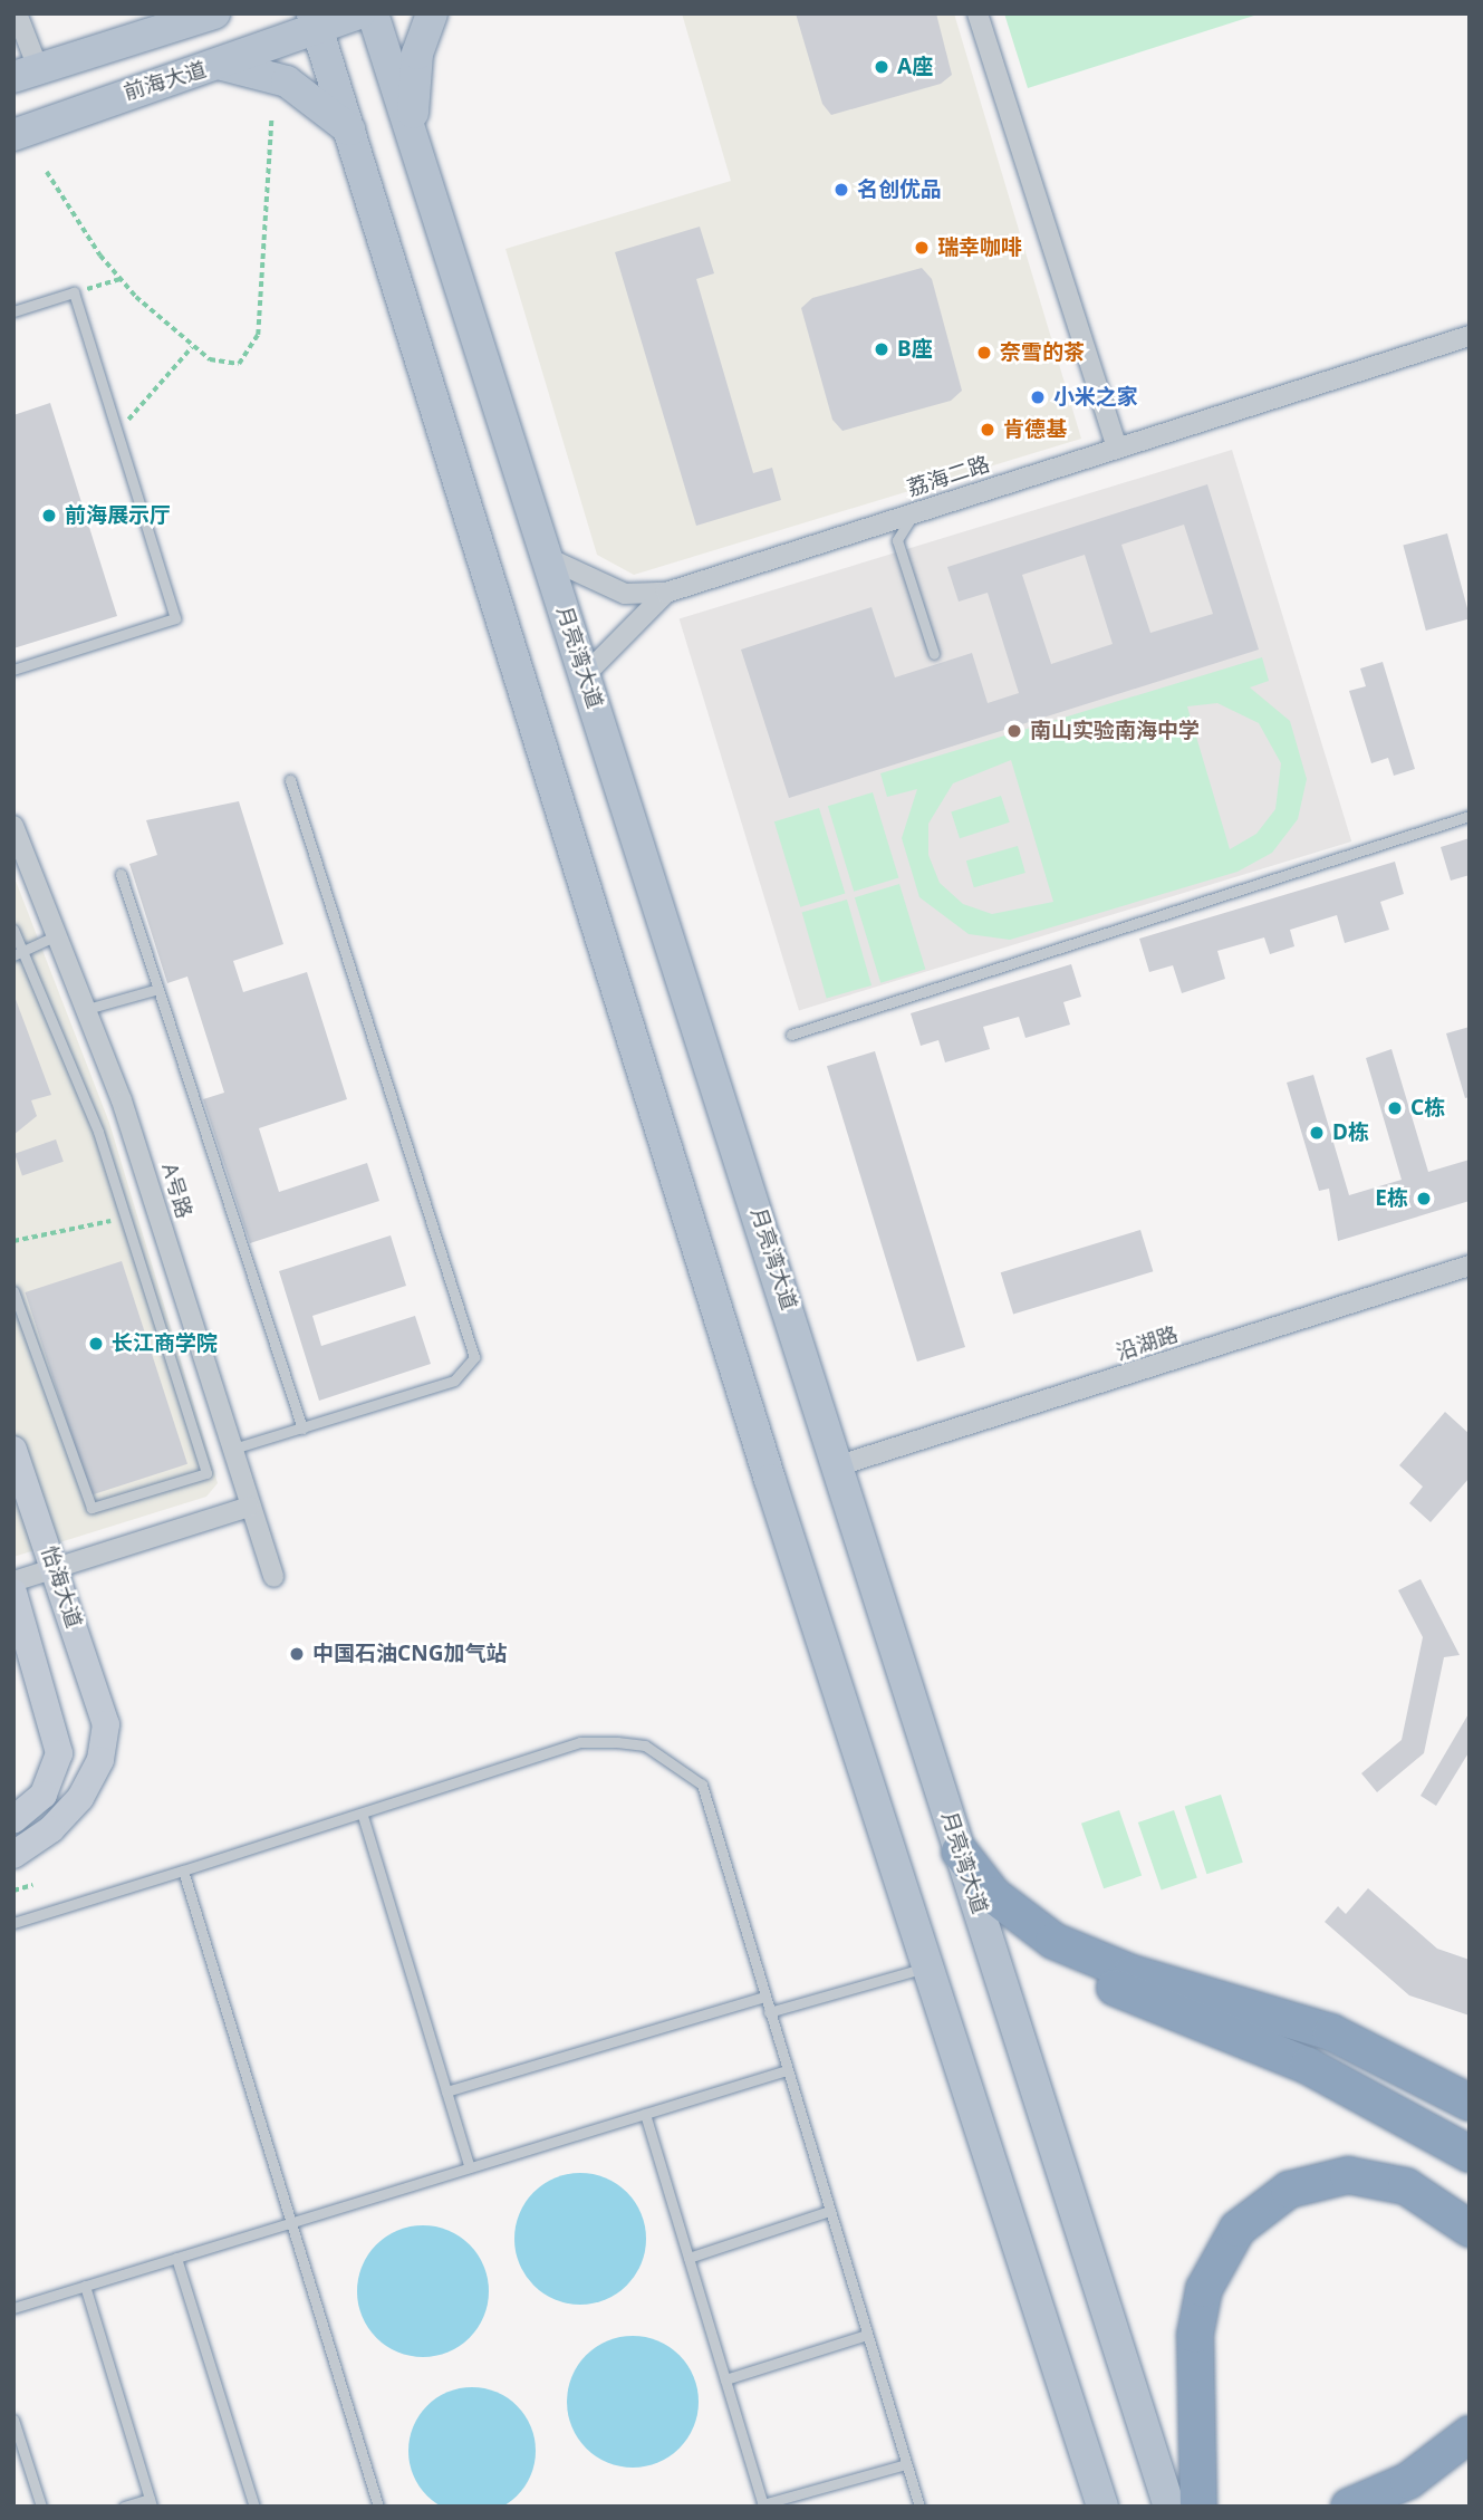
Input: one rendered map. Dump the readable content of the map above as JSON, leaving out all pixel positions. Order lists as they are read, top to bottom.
{
  "streets": {
    "main road": ["前海大道", "月亮湾大道", "怡海大道"],
    "street": ["荔海二路", "A号路", "沿湖路"]
  },
  "crossings": [
    ["荔海二路", "月亮湾大道"],
    ["月亮湾大道", "沿湖路"]
  ],
  "places": [
    "A座",
    "名创优品",
    "瑞幸咖啡",
    "B座",
    "奈雪的茶",
    "小米之家",
    "肯德基",
    "前海展示厅",
    "南山实验南海中学",
    "C栋",
    "D栋",
    "E栋",
    "长江商学院",
    "中国石油CNG加气站"
  ]
}
